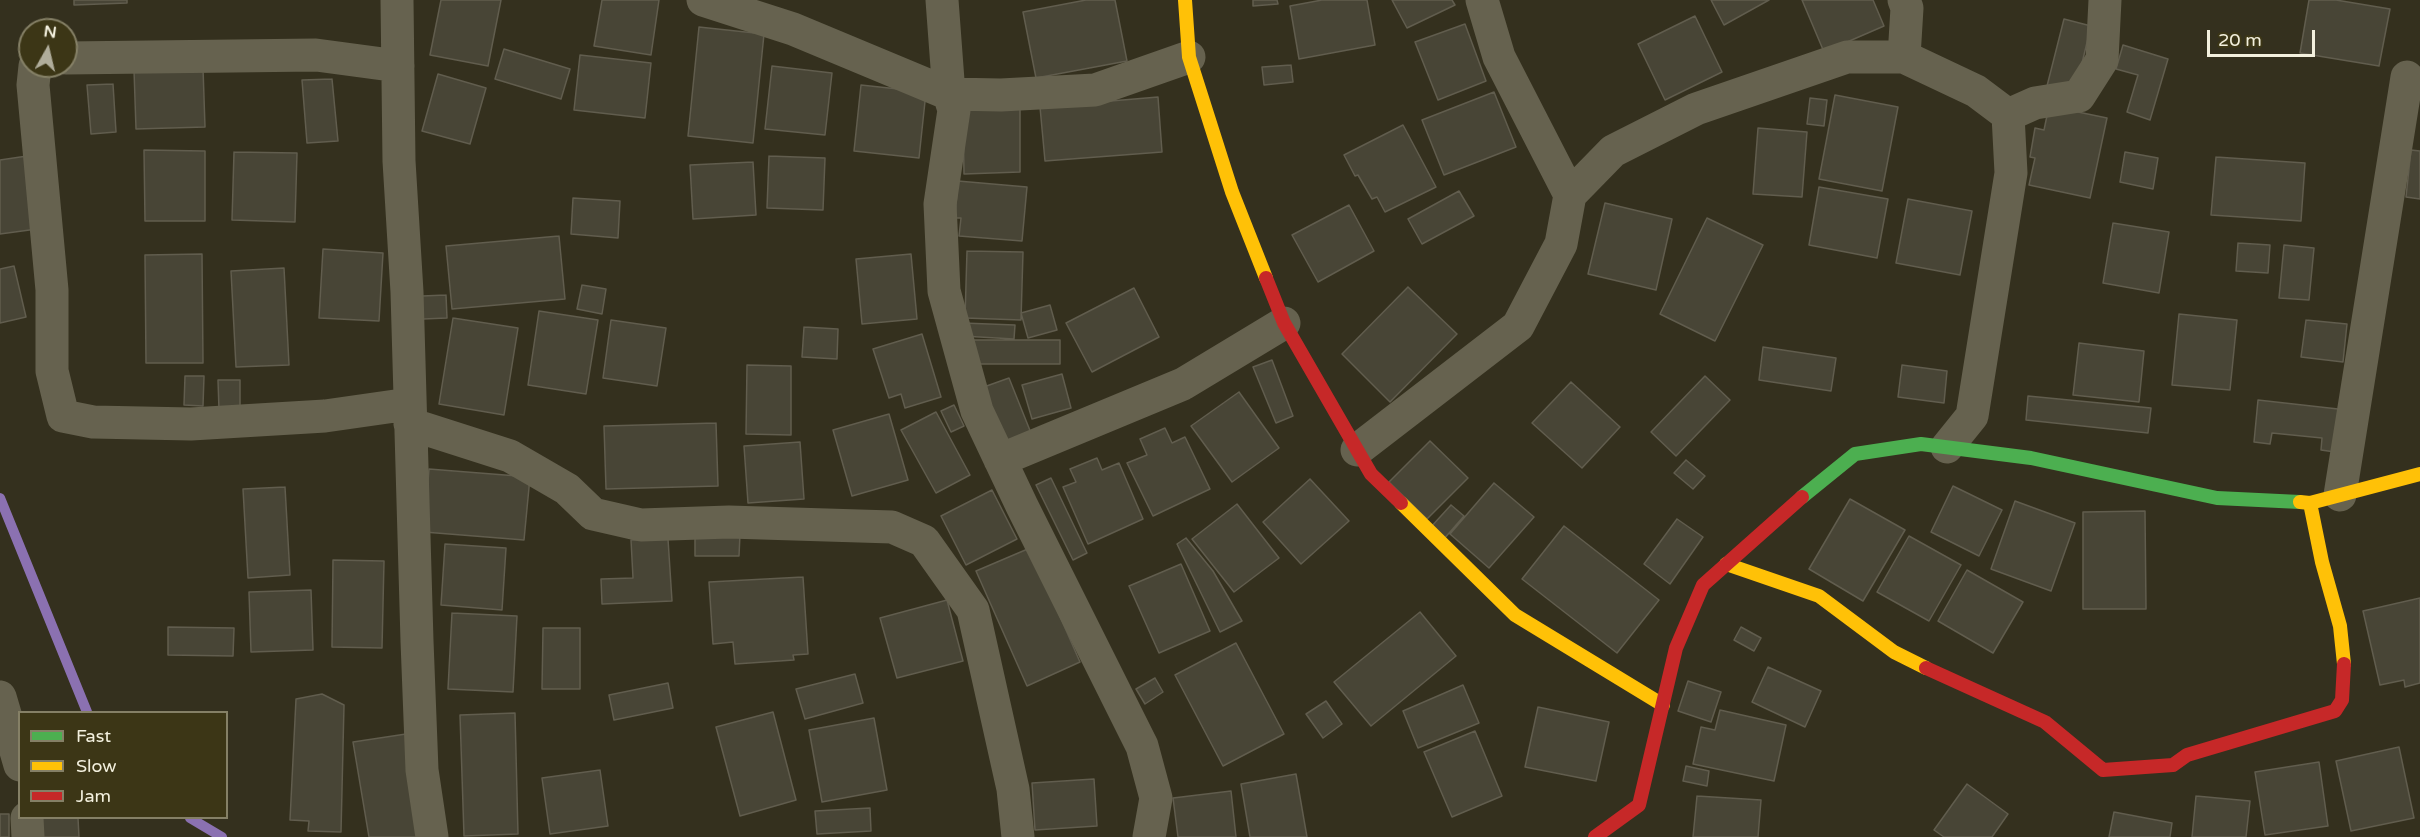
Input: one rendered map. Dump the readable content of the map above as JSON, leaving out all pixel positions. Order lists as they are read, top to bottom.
{
  "legend": ["Fast", "Slow", "Jam"],
  "scale_bar": "20 m",
  "north": "top"
}
